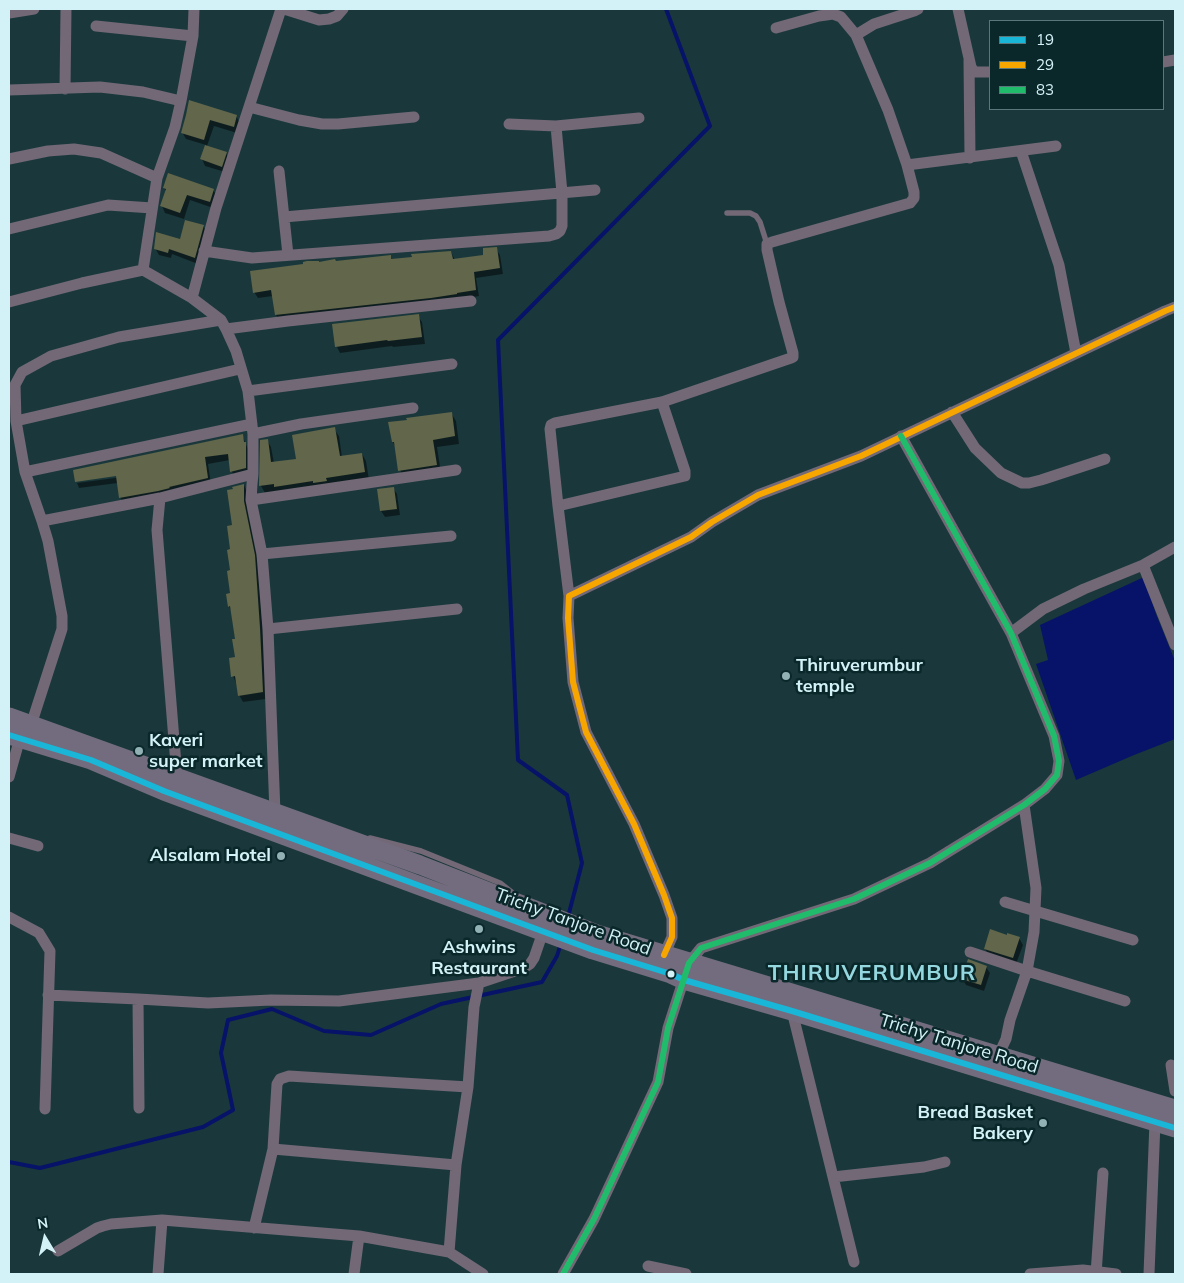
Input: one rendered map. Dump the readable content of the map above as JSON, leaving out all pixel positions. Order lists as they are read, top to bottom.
{
  "streets": {
    "highway": ["Trichy Tanjore Road"]
  },
  "districts": ["THIRUVERUMBUR"],
  "places": [
    "Thiruverumbur temple",
    "Kaveri super market",
    "Alsalam Hotel",
    "Ashwins Restaurant",
    "Bread Basket Bakery"
  ],
  "lines": ["transit line 29", "transit line 83", "transit line 19"],
  "legend": ["19", "29", "83"],
  "north": "top"
}
